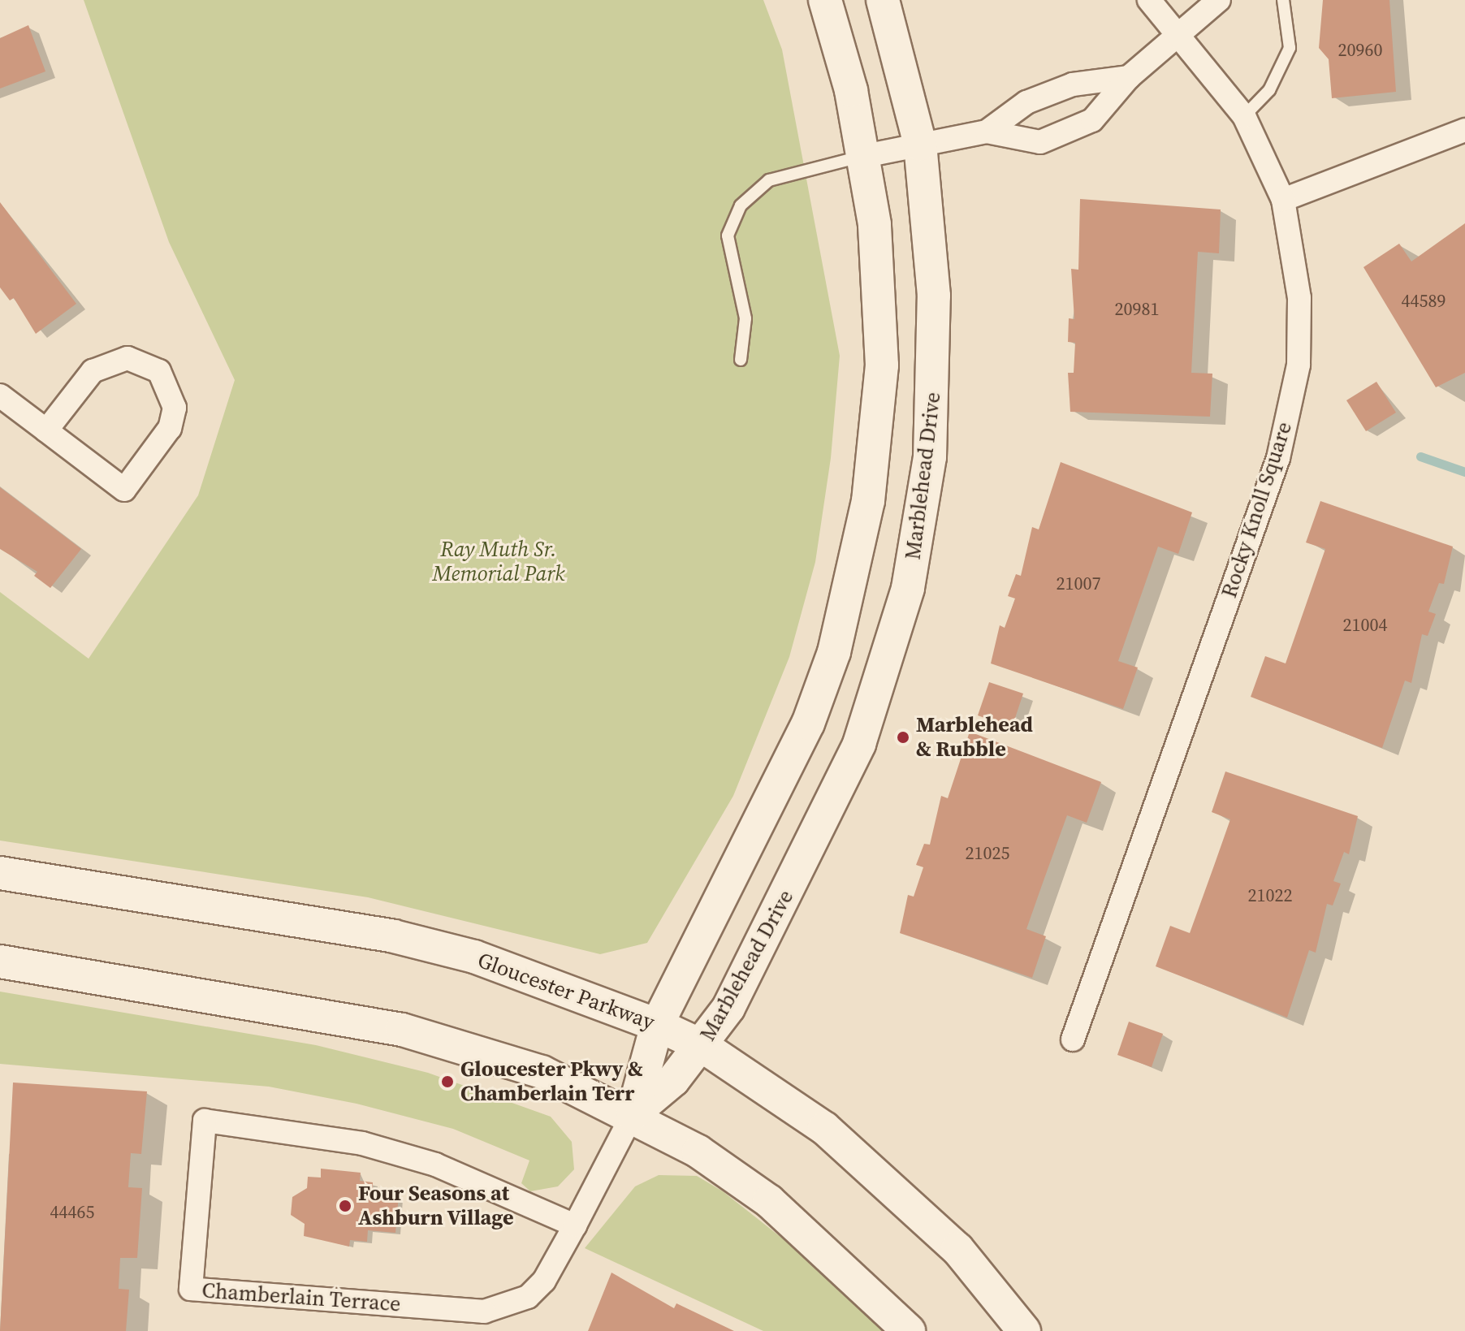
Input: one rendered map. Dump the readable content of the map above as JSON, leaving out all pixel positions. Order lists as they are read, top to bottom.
{
  "streets": {
    "street": [
      "Marblehead Drive",
      "Rocky Knoll Square",
      "Gloucester Parkway",
      "Chamberlain Terrace"
    ]
  },
  "crossings": [
    ["Marblehead Drive", "Gloucester Parkway"],
    ["Marblehead Drive", "Chamberlain Terrace"]
  ],
  "parks": ["Ray Muth Sr. Memorial Park"],
  "places": ["Marblehead & Rubble", "Gloucester Pkwy & Chamberlain Terr", "Four Seasons at Ashburn Village"],
  "house_numbers": [
    "20960",
    "44589",
    "20981",
    "21007",
    "21004",
    "21025",
    "21022",
    "44465"
  ]
}
